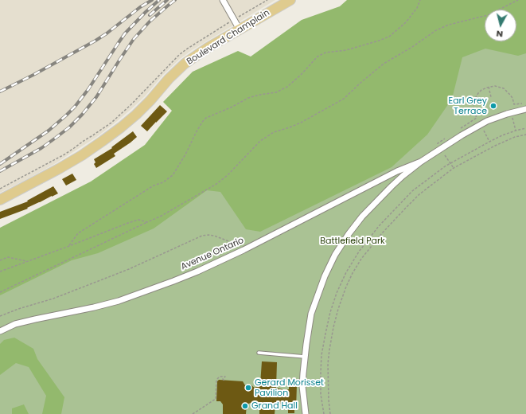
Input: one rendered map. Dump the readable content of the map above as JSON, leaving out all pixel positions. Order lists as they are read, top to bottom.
{
  "streets": {
    "main road": ["Boulevard Champlain"],
    "street": ["Avenue Ontario"]
  },
  "parks": ["Battlefield Park"],
  "places": ["Earl Grey Terrace", "Gerard Morisset Pavilion", "Grand Hall"],
  "north": "bottom"
}
